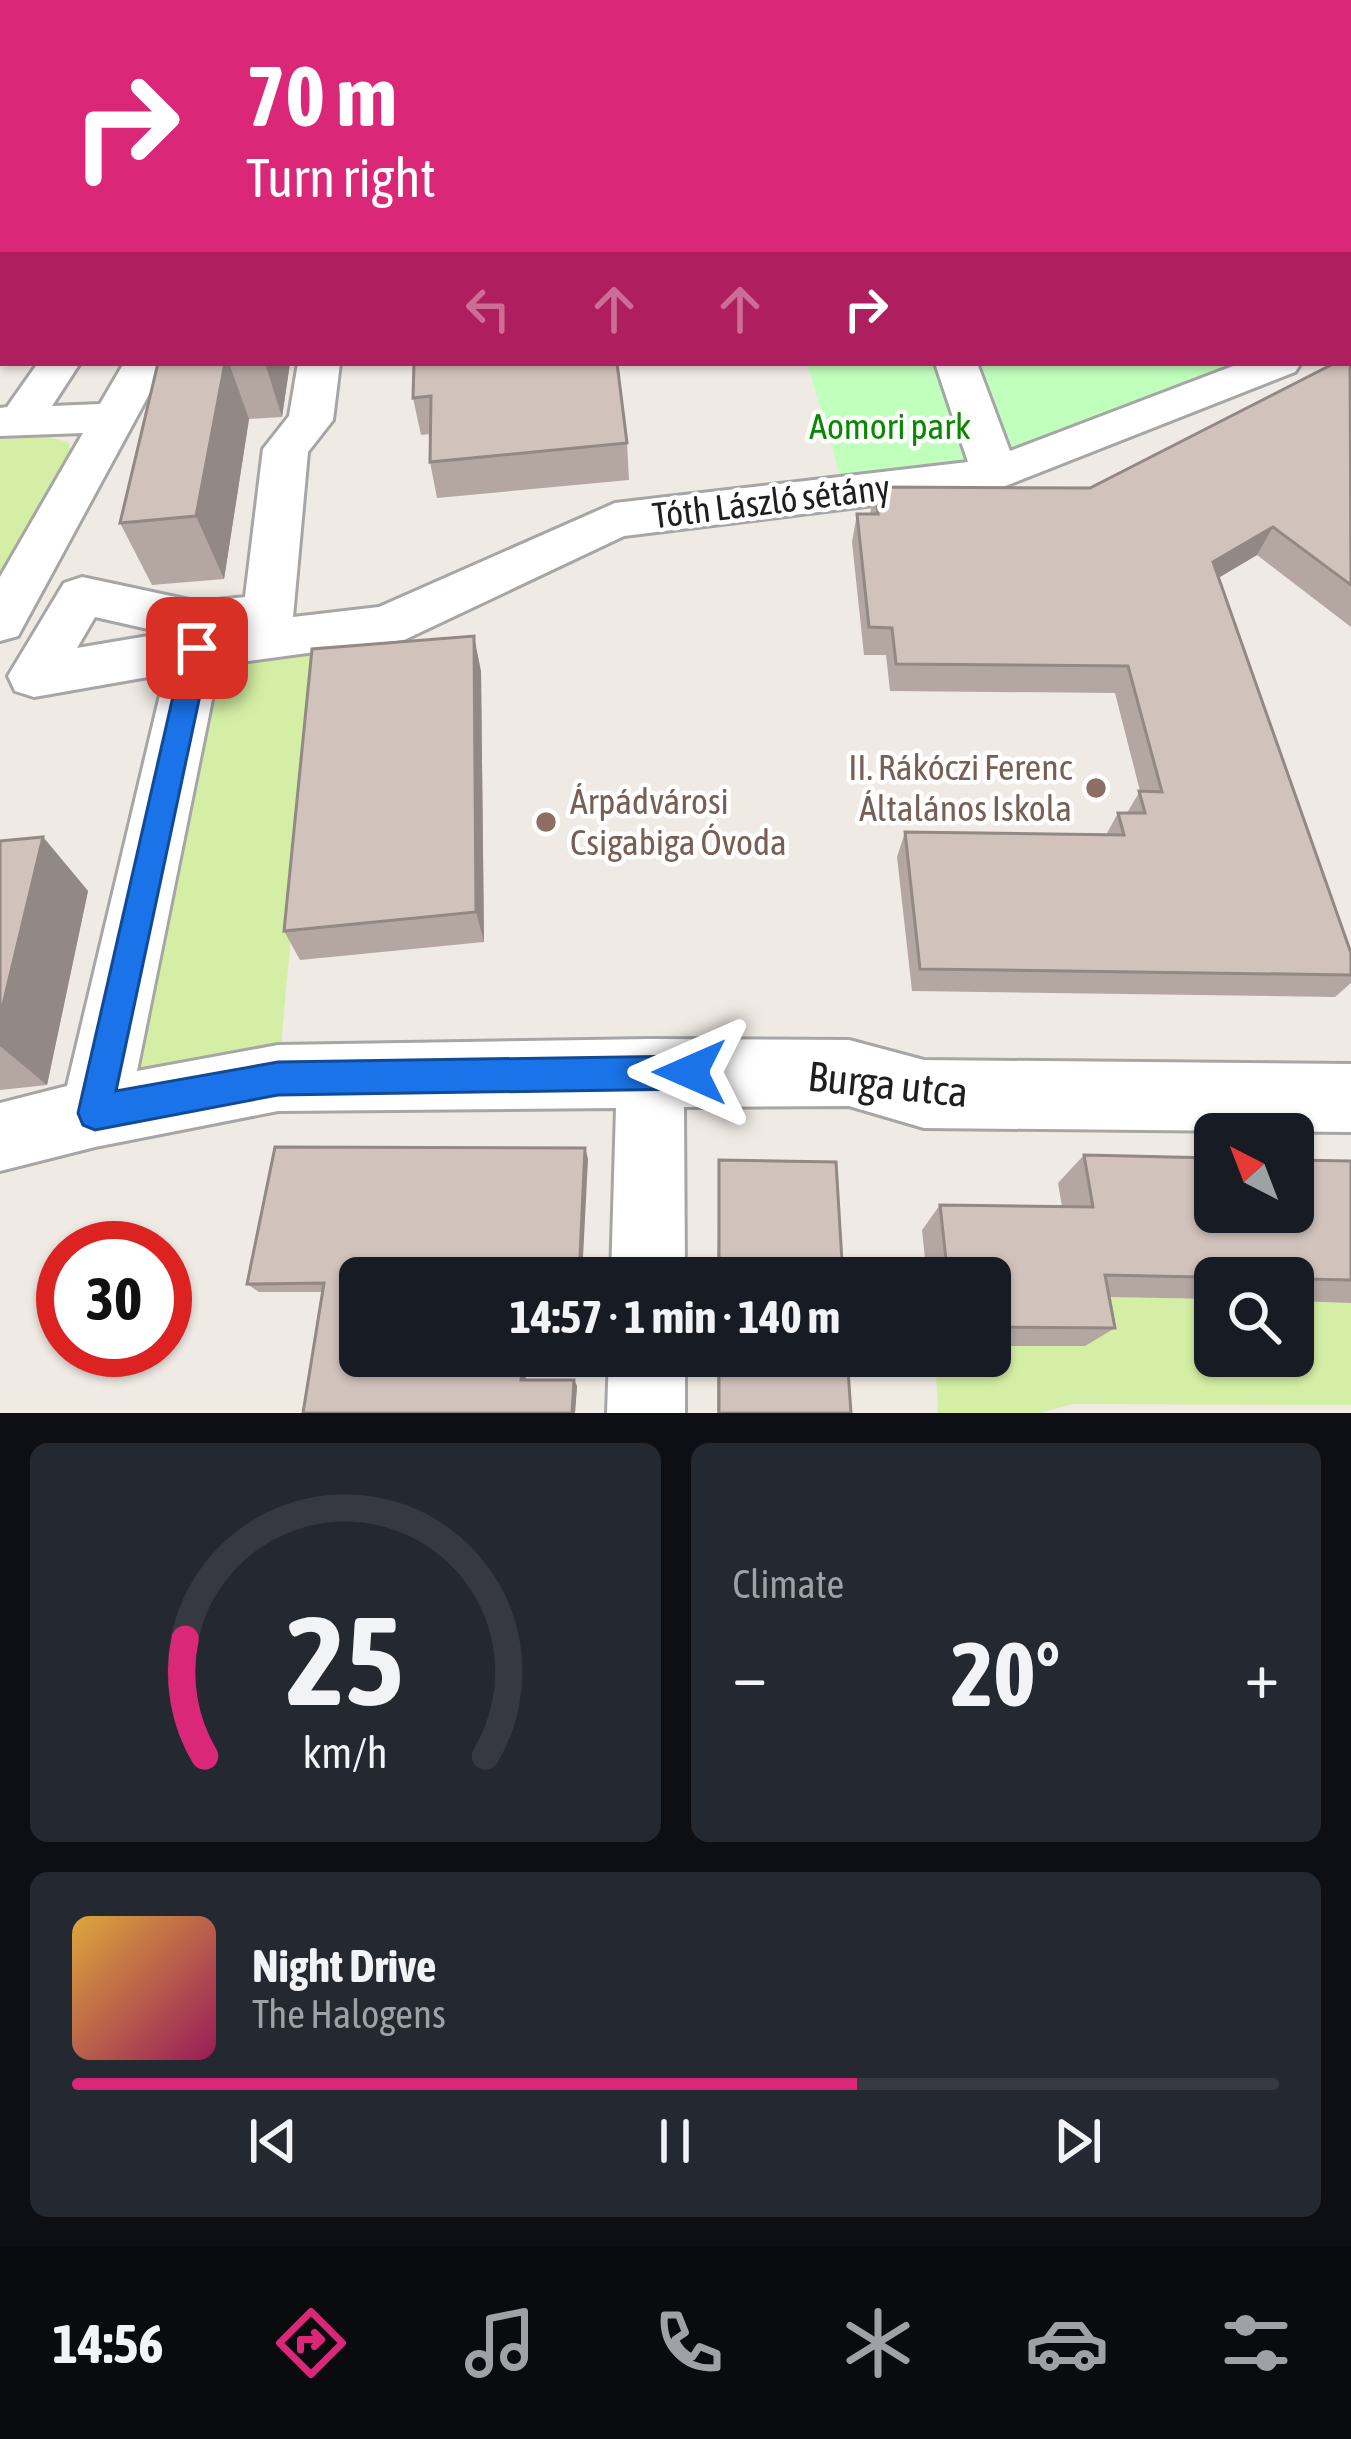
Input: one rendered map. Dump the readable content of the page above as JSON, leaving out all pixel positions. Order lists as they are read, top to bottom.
{
  "streets": {
    "street": ["Tóth László sétány", "Burga utca"]
  },
  "parks": ["Aomori park"],
  "places": ["II. Rákóczi Ferenc Általános Iskola", "Árpádvárosi Csigabiga Óvoda"],
  "north": "top left",
  "page": {
    "turn": ["70 m", "Turn right"],
    "limit": "30",
    "trip": "14:57 · 1 min · 140 m",
    "tile": "Climate",
    "heat": ["−", "20°", "+"],
    "song": ["Night Drive", "The Halogens"],
    "tabs": "14:56",
    "gauge": ["25", "km/h"]
  }
}
